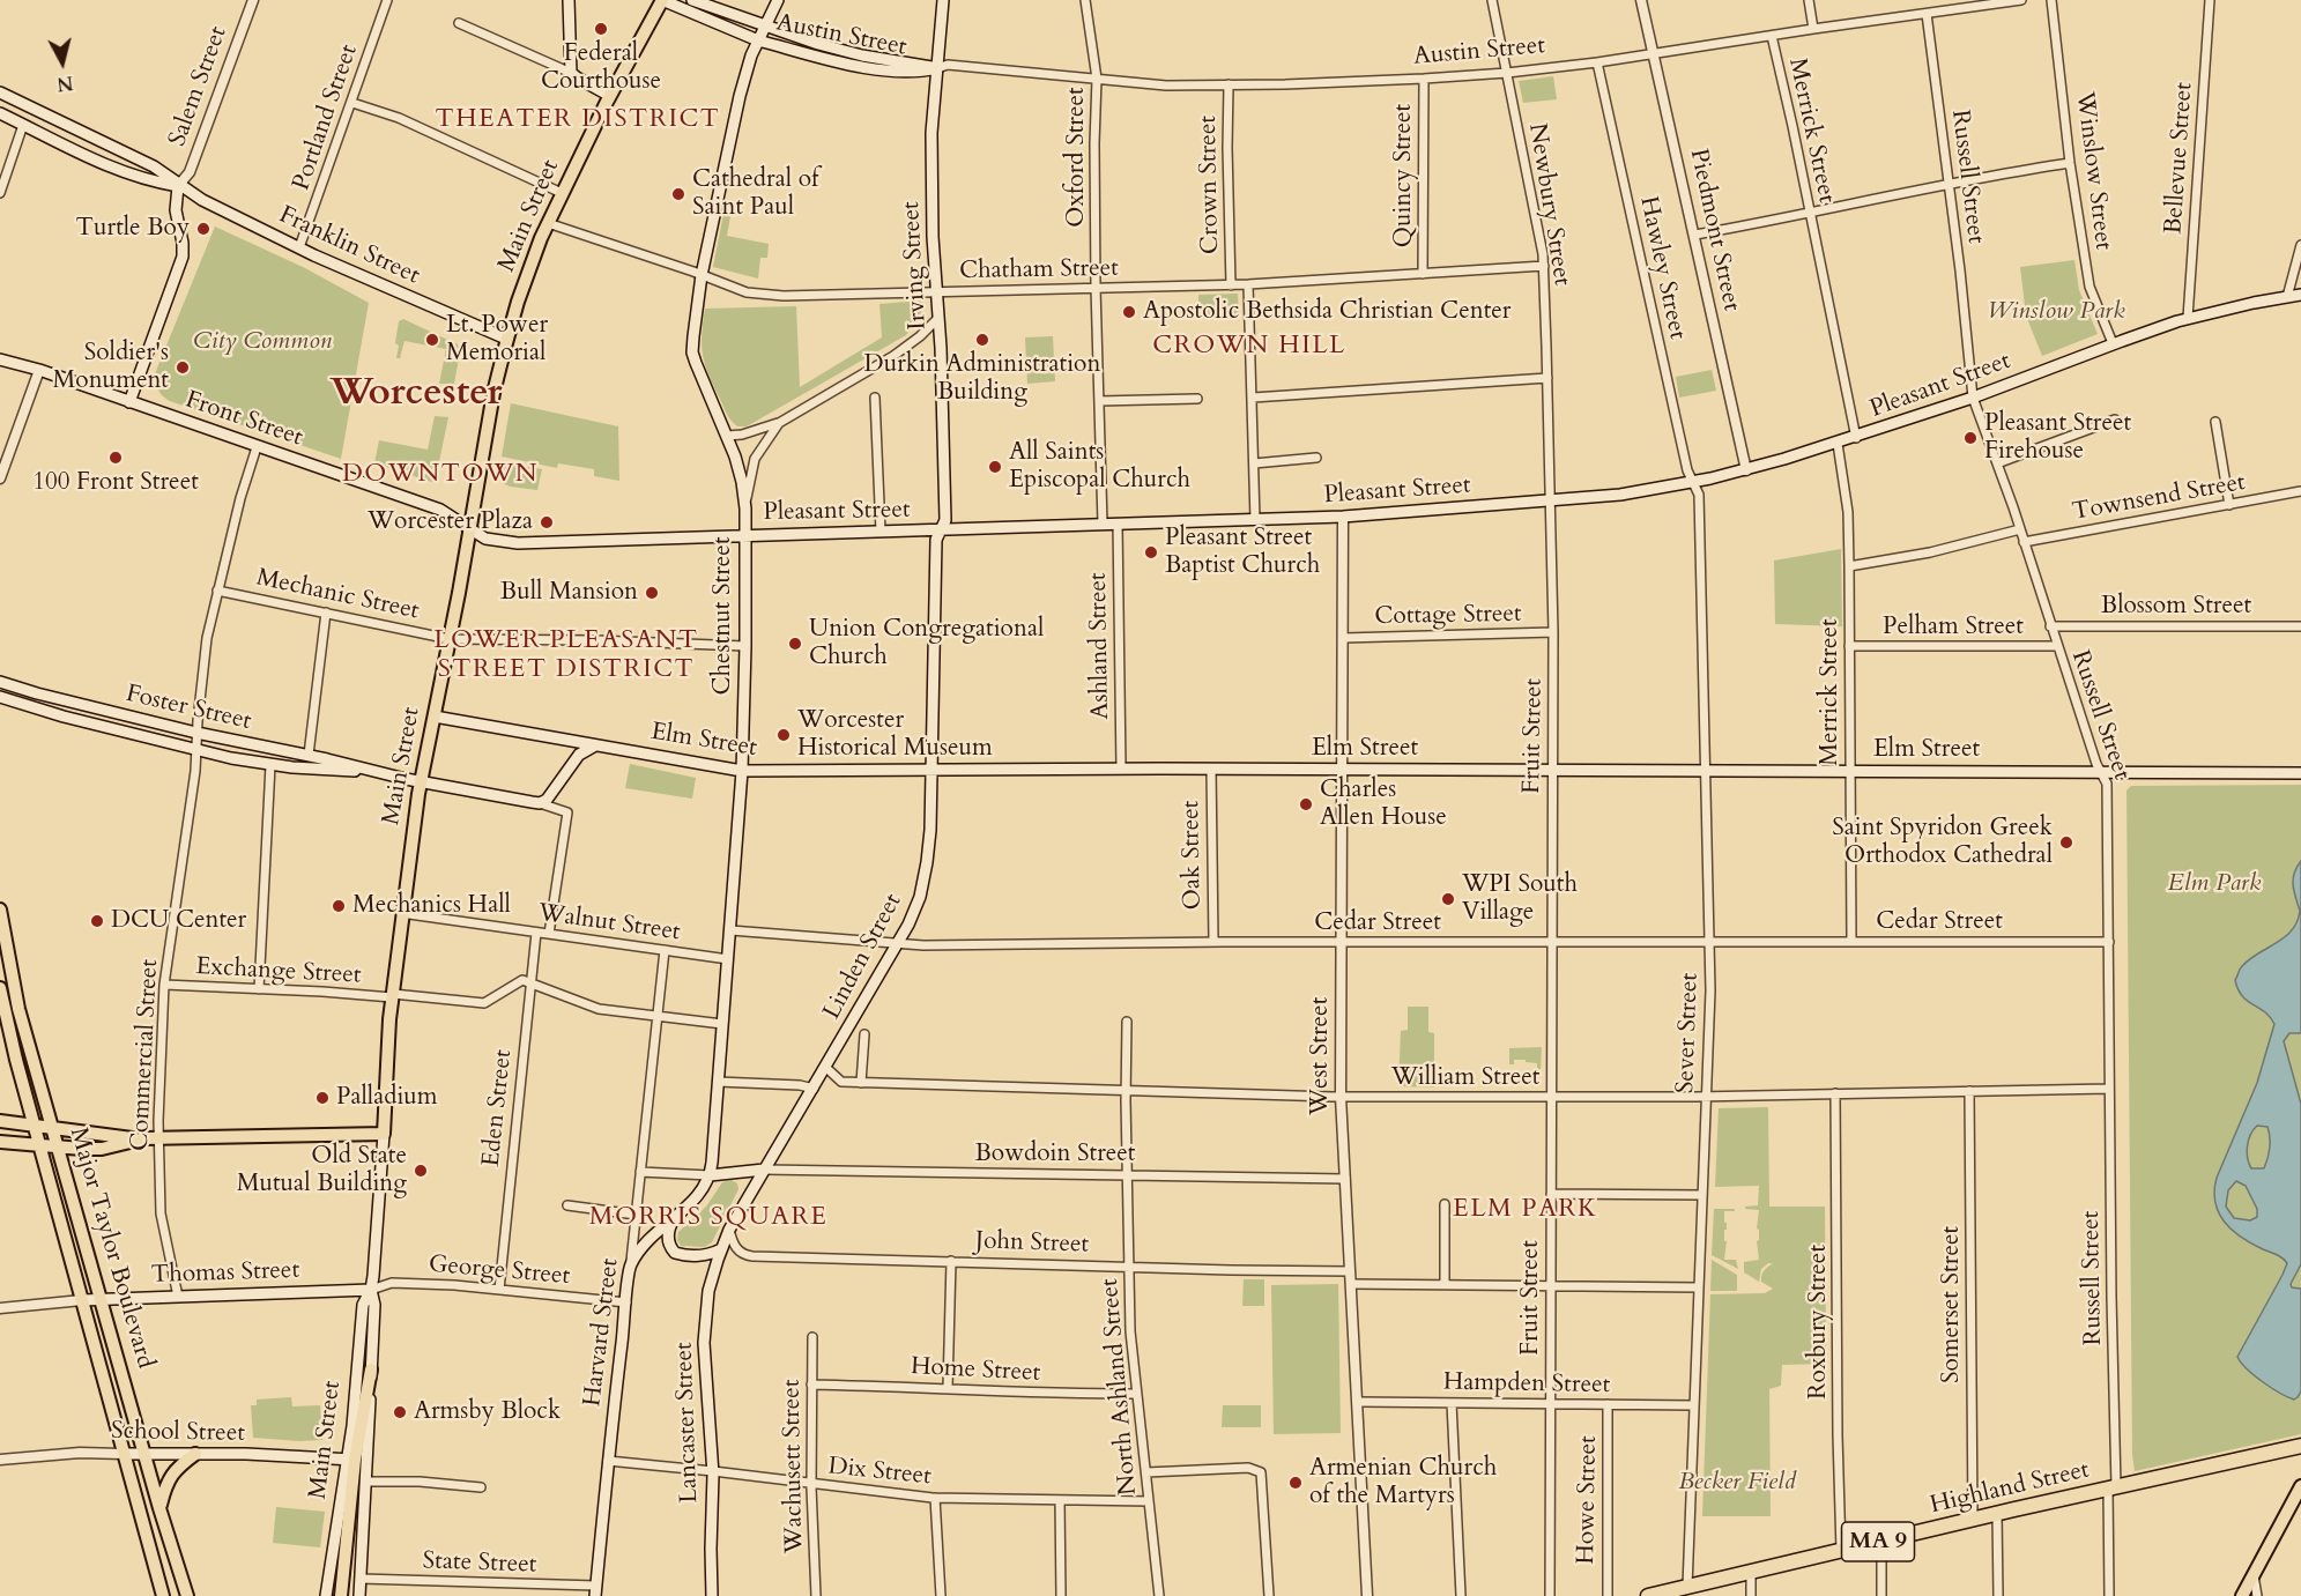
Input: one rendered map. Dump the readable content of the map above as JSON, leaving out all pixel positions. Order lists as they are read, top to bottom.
{
  "streets": {
    "highway": ["Highland Street", "MA 9"],
    "main road": [
      "Austin Street",
      "Main Street",
      "Franklin Street",
      "Irving Street",
      "Pleasant Street",
      "Front Street",
      "Chestnut Street",
      "Foster Street",
      "Elm Street",
      "Linden Street",
      "Major Taylor Boulevard",
      "Thomas Street",
      "Harvard Street",
      "Lancaster Street",
      "School Street"
    ],
    "street": [
      "Salem Street",
      "Portland Street",
      "Merrick Street",
      "Oxford Street",
      "Bellevue Street",
      "Winslow Street",
      "Quincy Street",
      "Russell Street",
      "Crown Street",
      "Newbury Street",
      "Piedmont Street",
      "Hawley Street",
      "Chatham Street",
      "Townsend Street",
      "Mechanic Street",
      "Blossom Street",
      "Cottage Street",
      "Pelham Street",
      "Ashland Street",
      "Fruit Street",
      "Oak Street",
      "Cedar Street",
      "Walnut Street",
      "Exchange Street",
      "Sever Street",
      "Commercial Street",
      "West Street",
      "William Street",
      "Eden Street",
      "Bowdoin Street",
      "John Street",
      "George Street",
      "Somerset Street",
      "Roxbury Street",
      "Home Street",
      "Hampden Street",
      "North Ashland Street",
      "Wachusett Street",
      "Dix Street",
      "Howe Street",
      "State Street"
    ]
  },
  "crossings": [
    ["Austin Street", "Merrick Street"],
    ["Austin Street", "Oxford Street"],
    ["Austin Street", "Quincy Street"],
    ["Austin Street", "Russell Street"],
    ["Austin Street", "Crown Street"],
    ["Austin Street", "Newbury Street"],
    ["Austin Street", "Main Street"],
    ["Austin Street", "Piedmont Street"],
    ["Austin Street", "Irving Street"],
    ["Austin Street", "Hawley Street"],
    ["Salem Street", "Franklin Street"],
    ["Portland Street", "Franklin Street"],
    ["Merrick Street", "Pleasant Street"],
    ["Merrick Street", "Pelham Street"],
    ["Merrick Street", "Elm Street"],
    ["Merrick Street", "Cedar Street"],
    ["Oxford Street", "Chatham Street"],
    ["Oxford Street", "Pleasant Street"],
    ["Bellevue Street", "Pleasant Street"],
    ["Winslow Street", "Pleasant Street"],
    ["Quincy Street", "Chatham Street"],
    ["Russell Street", "Pleasant Street"],
    ["Russell Street", "Townsend Street"],
    ["Russell Street", "Blossom Street"],
    ["Russell Street", "Pelham Street"],
    ["Russell Street", "Elm Street"],
    ["Russell Street", "Cedar Street"],
    ["Russell Street", "William Street"],
    ["Russell Street", "Highland Street"],
    ["Crown Street", "Chatham Street"],
    ["Newbury Street", "Chatham Street"],
    ["Newbury Street", "Pleasant Street"],
    ["Newbury Street", "Fruit Street"],
    ["Main Street", "Franklin Street"],
    ["Main Street", "Chatham Street"],
    ["Main Street", "Pleasant Street"],
    ["Main Street", "Front Street"],
    ["Main Street", "Mechanic Street"],
    ["Main Street", "Foster Street"],
    ["Main Street", "Elm Street"],
    ["Main Street", "Walnut Street"],
    ["Main Street", "Exchange Street"],
    ["Main Street", "George Street"],
    ["Main Street", "Thomas Street"],
    ["Main Street", "School Street"],
    ["Main Street", "State Street"],
    ["Piedmont Street", "Pleasant Street"],
    ["Irving Street", "Chatham Street"],
    ["Irving Street", "Pleasant Street"],
    ["Irving Street", "Chestnut Street"],
    ["Irving Street", "Linden Street"],
    ["Hawley Street", "Pleasant Street"],
    ["Hawley Street", "Sever Street"],
    ["Pleasant Street", "Front Street"],
    ["Pleasant Street", "Chestnut Street"],
    ["Pleasant Street", "Ashland Street"],
    ["Pleasant Street", "Fruit Street"],
    ["Pleasant Street", "Linden Street"],
    ["Pleasant Street", "Sever Street"],
    ["Pleasant Street", "West Street"],
    ["Front Street", "Commercial Street"],
    ["Mechanic Street", "Chestnut Street"],
    ["Mechanic Street", "Commercial Street"],
    ["Chestnut Street", "Elm Street"],
    ["Chestnut Street", "Cedar Street"],
    ["Chestnut Street", "Walnut Street"],
    ["Cottage Street", "Fruit Street"],
    ["Cottage Street", "West Street"],
    ["Ashland Street", "Elm Street"],
    ["Foster Street", "Commercial Street"],
    ["Fruit Street", "Elm Street"],
    ["Fruit Street", "Cedar Street"],
    ["Fruit Street", "William Street"],
    ["Fruit Street", "Hampden Street"],
    ["Elm Street", "Oak Street"],
    ["Elm Street", "Linden Street"],
    ["Elm Street", "Sever Street"],
    ["Elm Street", "West Street"],
    ["Oak Street", "Cedar Street"],
    ["Cedar Street", "Linden Street"],
    ["Cedar Street", "Sever Street"],
    ["Cedar Street", "West Street"],
    ["Walnut Street", "Eden Street"],
    ["Walnut Street", "Harvard Street"],
    ["Linden Street", "William Street"],
    ["Linden Street", "Bowdoin Street"],
    ["Linden Street", "John Street"],
    ["Linden Street", "Lancaster Street"],
    ["Exchange Street", "Commercial Street"],
    ["Exchange Street", "Eden Street"],
    ["Sever Street", "William Street"],
    ["Sever Street", "Hampden Street"],
    ["Sever Street", "Highland Street"],
    ["Commercial Street", "Thomas Street"],
    ["West Street", "William Street"],
    ["West Street", "Bowdoin Street"],
    ["West Street", "John Street"],
    ["West Street", "Hampden Street"],
    ["William Street", "Somerset Street"],
    ["William Street", "Roxbury Street"],
    ["William Street", "North Ashland Street"],
    ["Eden Street", "George Street"],
    ["Bowdoin Street", "North Ashland Street"],
    ["John Street", "North Ashland Street"],
    ["Major Taylor Boulevard", "Thomas Street"],
    ["Major Taylor Boulevard", "School Street"],
    ["George Street", "Thomas Street"],
    ["George Street", "Harvard Street"],
    ["Somerset Street", "Highland Street"],
    ["Roxbury Street", "Highland Street"],
    ["Harvard Street", "Dix Street"],
    ["Harvard Street", "State Street"],
    ["Home Street", "North Ashland Street"],
    ["Home Street", "Wachusett Street"],
    ["Hampden Street", "Howe Street"],
    ["North Ashland Street", "Dix Street"],
    ["Lancaster Street", "Dix Street"],
    ["Wachusett Street", "Dix Street"]
  ],
  "districts": [
    "THEATER DISTRICT",
    "CROWN HILL",
    "Worcester",
    "DOWNTOWN",
    "LOWER PLEASANT STREET DISTRICT",
    "ELM PARK",
    "MORRIS SQUARE"
  ],
  "parks": [
    "Winslow Park",
    "City Common",
    "Elm Park",
    "Becker Field"
  ],
  "places": [
    "Federal Courthouse",
    "Cathedral of Saint Paul",
    "Turtle Boy",
    "Apostolic Bethsida Christian Center",
    "Lt. Power Memorial",
    "Durkin Administration Building",
    "Soldier's Monument",
    "Pleasant Street Firehouse",
    "100 Front Street",
    "All Saints Episcopal Church",
    "Worcester Plaza",
    "Pleasant Street Baptist Church",
    "Bull Mansion",
    "Union Congregational Church",
    "Worcester Historical Museum",
    "Charles Allen House",
    "Saint Spyridon Greek Orthodox Cathedral",
    "WPI South Village",
    "Mechanics Hall",
    "DCU Center",
    "Palladium",
    "Old State Mutual Building",
    "Armsby Block",
    "Armenian Church of the Martyrs"
  ],
  "north": "bottom"
}
